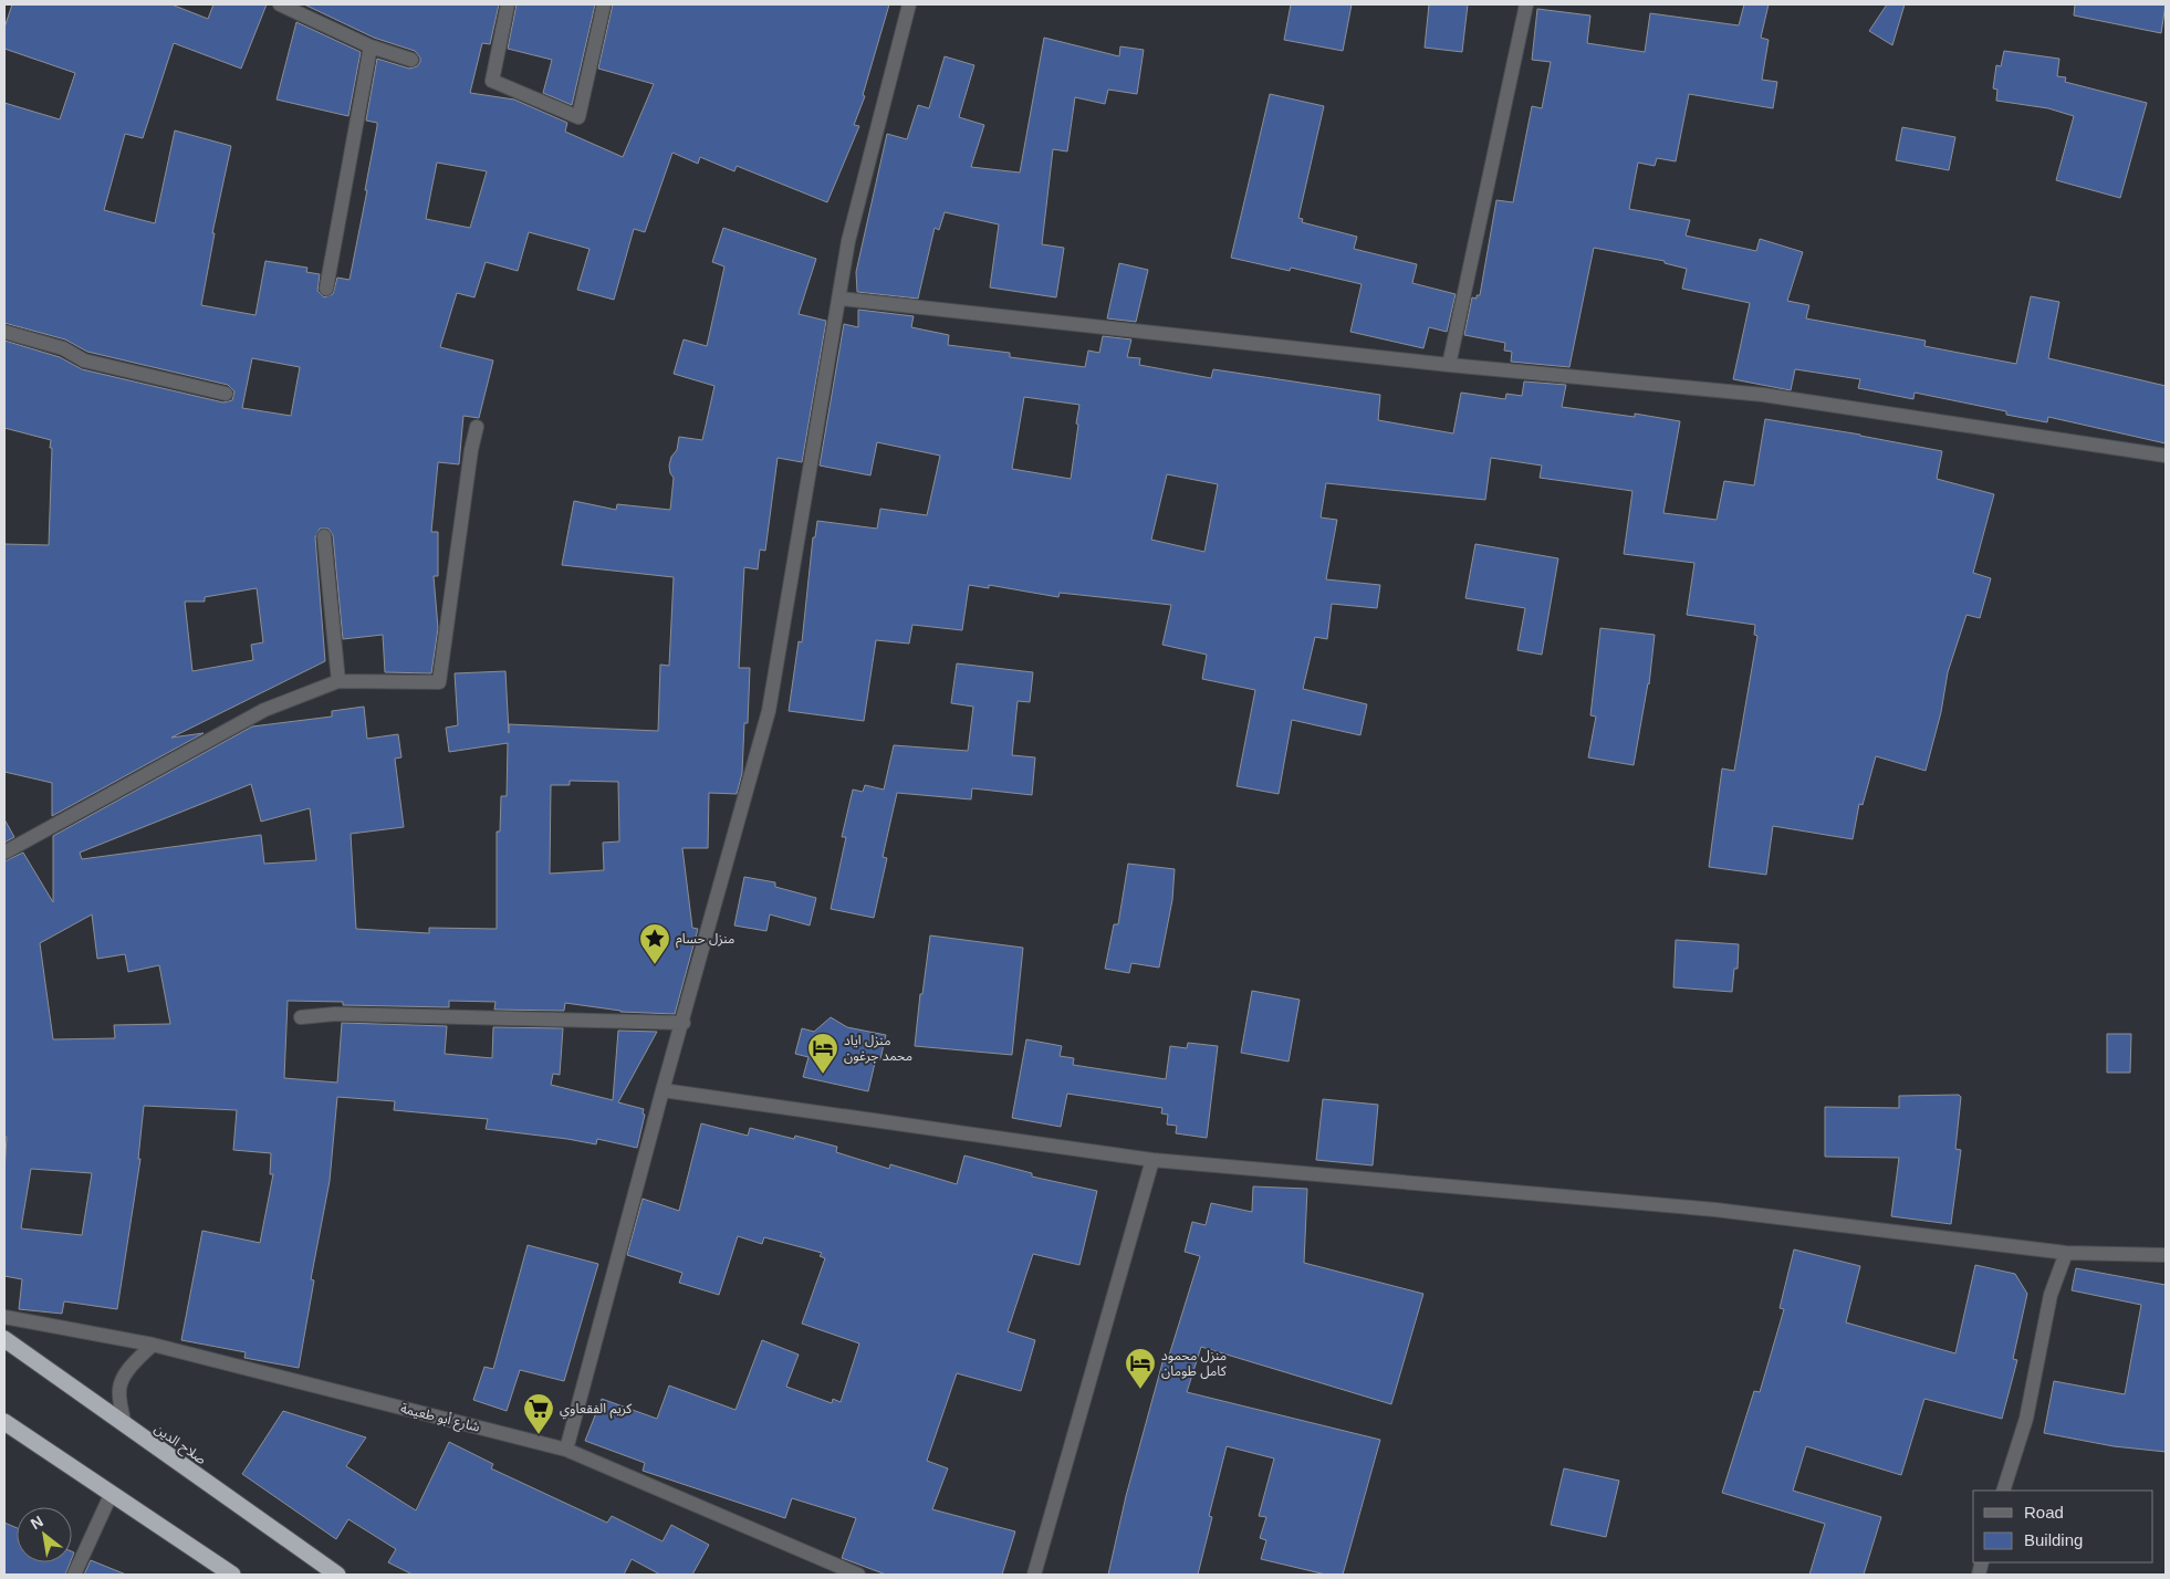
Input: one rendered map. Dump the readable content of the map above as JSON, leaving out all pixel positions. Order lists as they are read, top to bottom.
{
  "streets": {
    "highway": ["صلاح الدين"],
    "street": ["شارع أبو طعيمة"]
  },
  "places": {
    "place": ["منزل حسام"],
    "hotel": ["منزل اياد محمد جرغون", "منزل محمود كامل طومان"],
    "supermarket": ["كريم الفقعاوي"]
  },
  "legend": ["Road", "Building"],
  "north": "top left"
}
